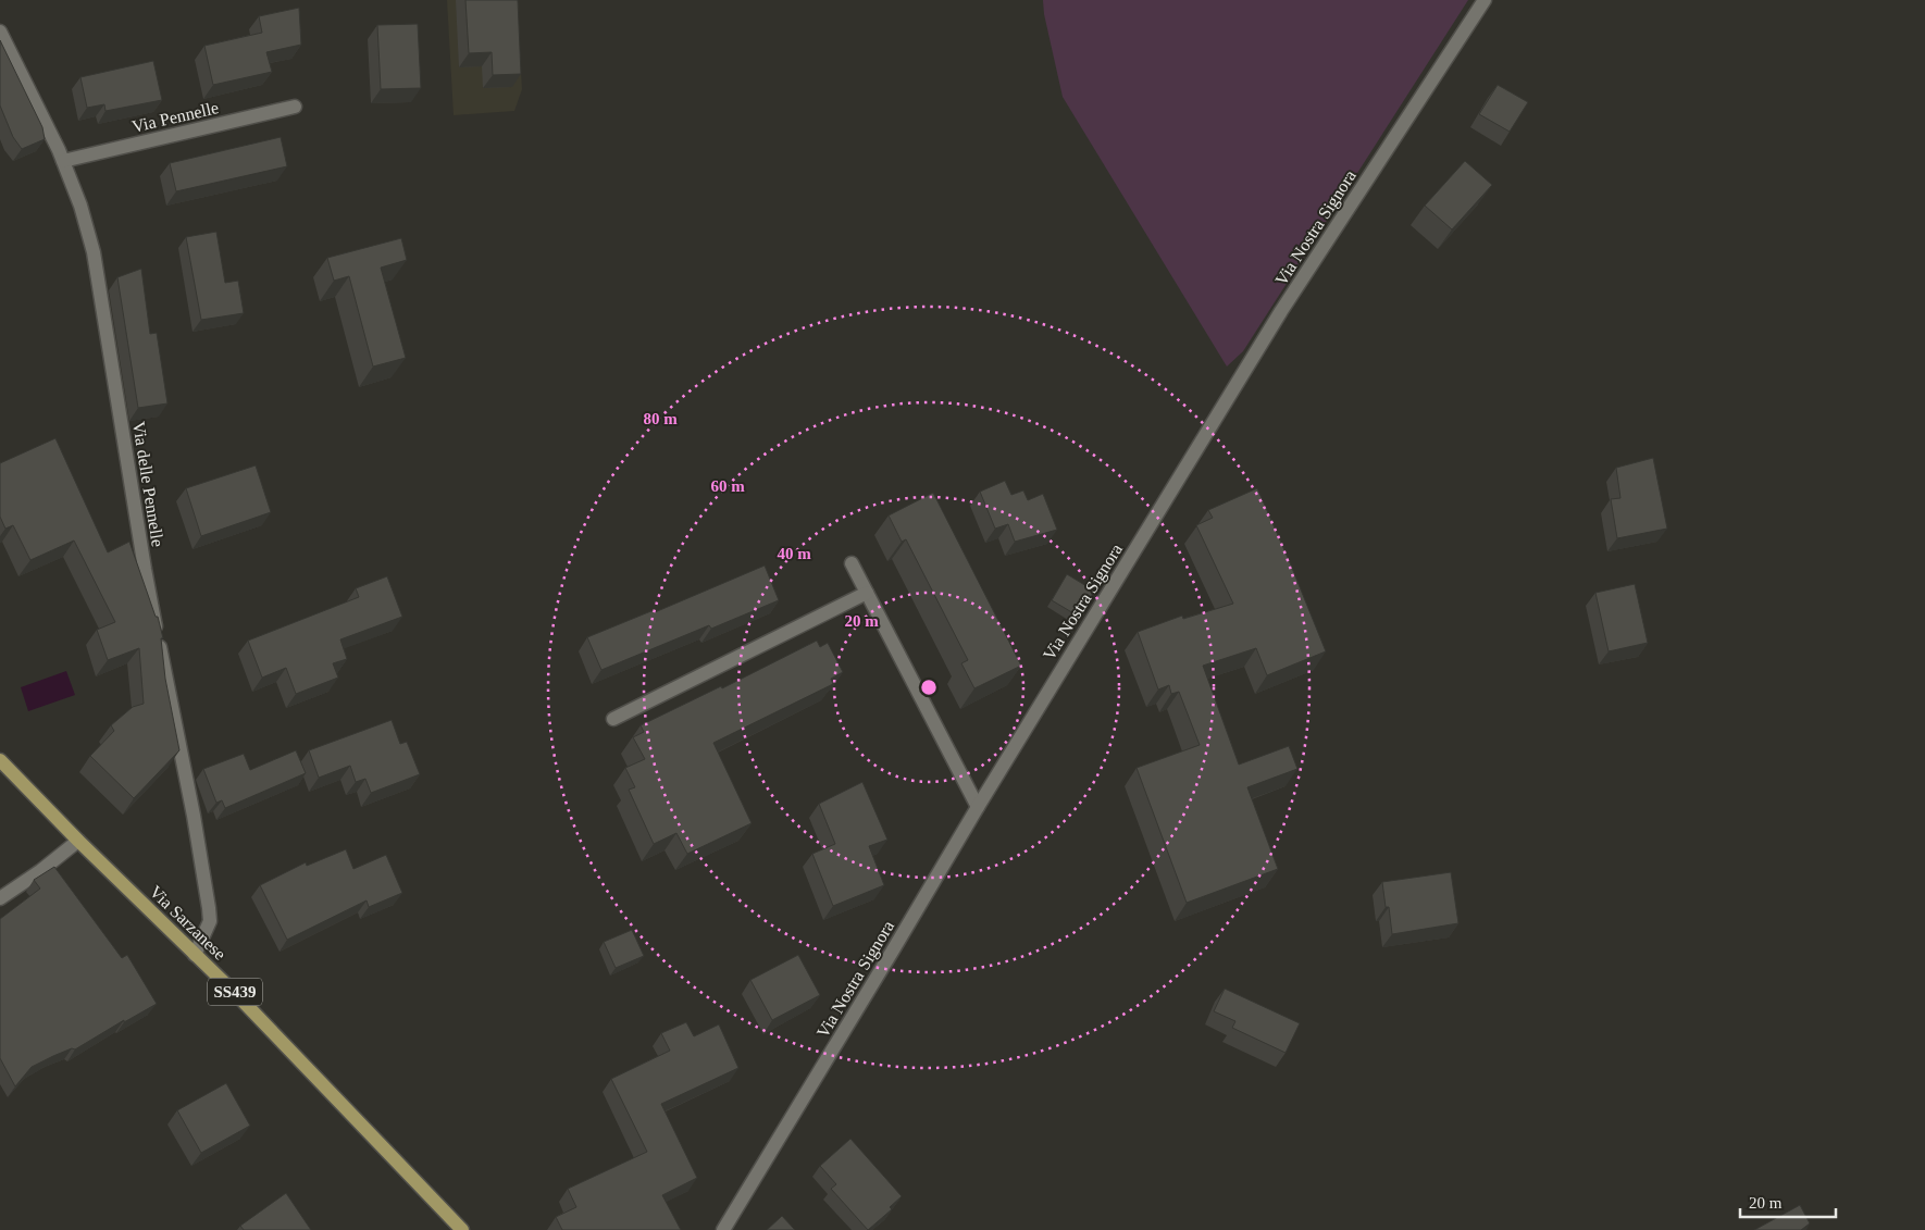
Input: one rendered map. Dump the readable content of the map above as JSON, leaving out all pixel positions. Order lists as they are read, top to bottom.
{
  "streets": {
    "main road": ["Via Sarzanese", "SS439"],
    "street": ["Via Pennelle", "Via Nostra Signora", "Via delle Pennelle"]
  },
  "crossings": [
    ["Via Pennelle", "Via delle Pennelle"],
    ["Via delle Pennelle", "Via Sarzanese"]
  ],
  "scale_bar": "20 m",
  "rings": [
    "80 m",
    "60 m",
    "40 m",
    "20 m"
  ]
}
